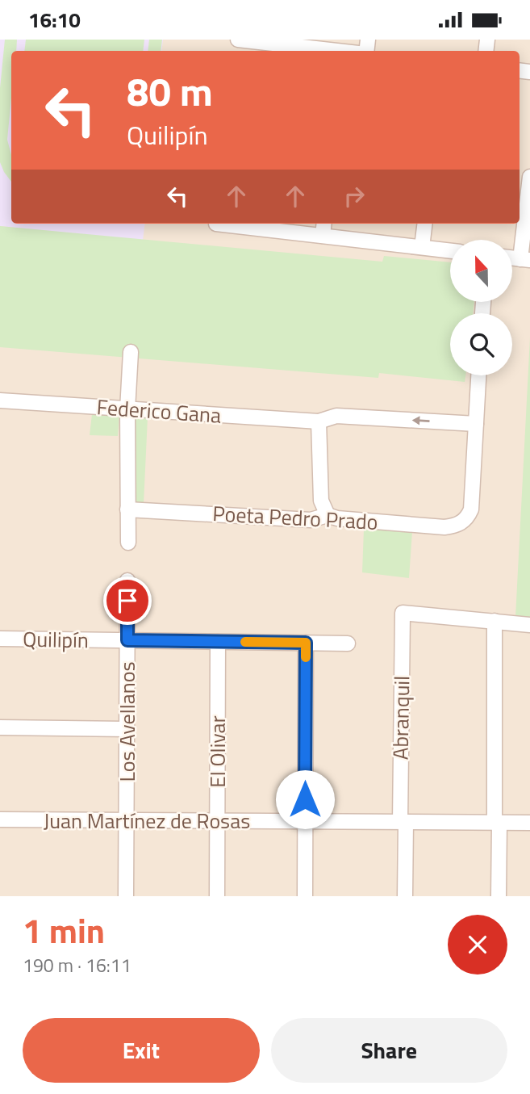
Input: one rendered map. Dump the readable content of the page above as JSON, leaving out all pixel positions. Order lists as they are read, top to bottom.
{
  "streets": {
    "street": [
      "Federico Gana",
      "Poeta Pedro Prado",
      "Quilipín",
      "Abranquil",
      "Los Avellanos",
      "El Olivar",
      "Juan Martínez de Rosas"
    ]
  },
  "crossings": [
    ["Federico Gana", "Poeta Pedro Prado"],
    ["Quilipín", "Los Avellanos"],
    ["Quilipín", "El Olivar"],
    ["Abranquil", "Juan Martínez de Rosas"],
    ["Los Avellanos", "Juan Martínez de Rosas"],
    ["El Olivar", "Juan Martínez de Rosas"]
  ],
  "north": "top",
  "page": {
    "status": "16:10",
    "turn": ["80 m", "Quilipín"],
    "heading": ["1 min", "190 m · 16:11"],
    "buttons": ["Exit", "Share"]
  }
}
